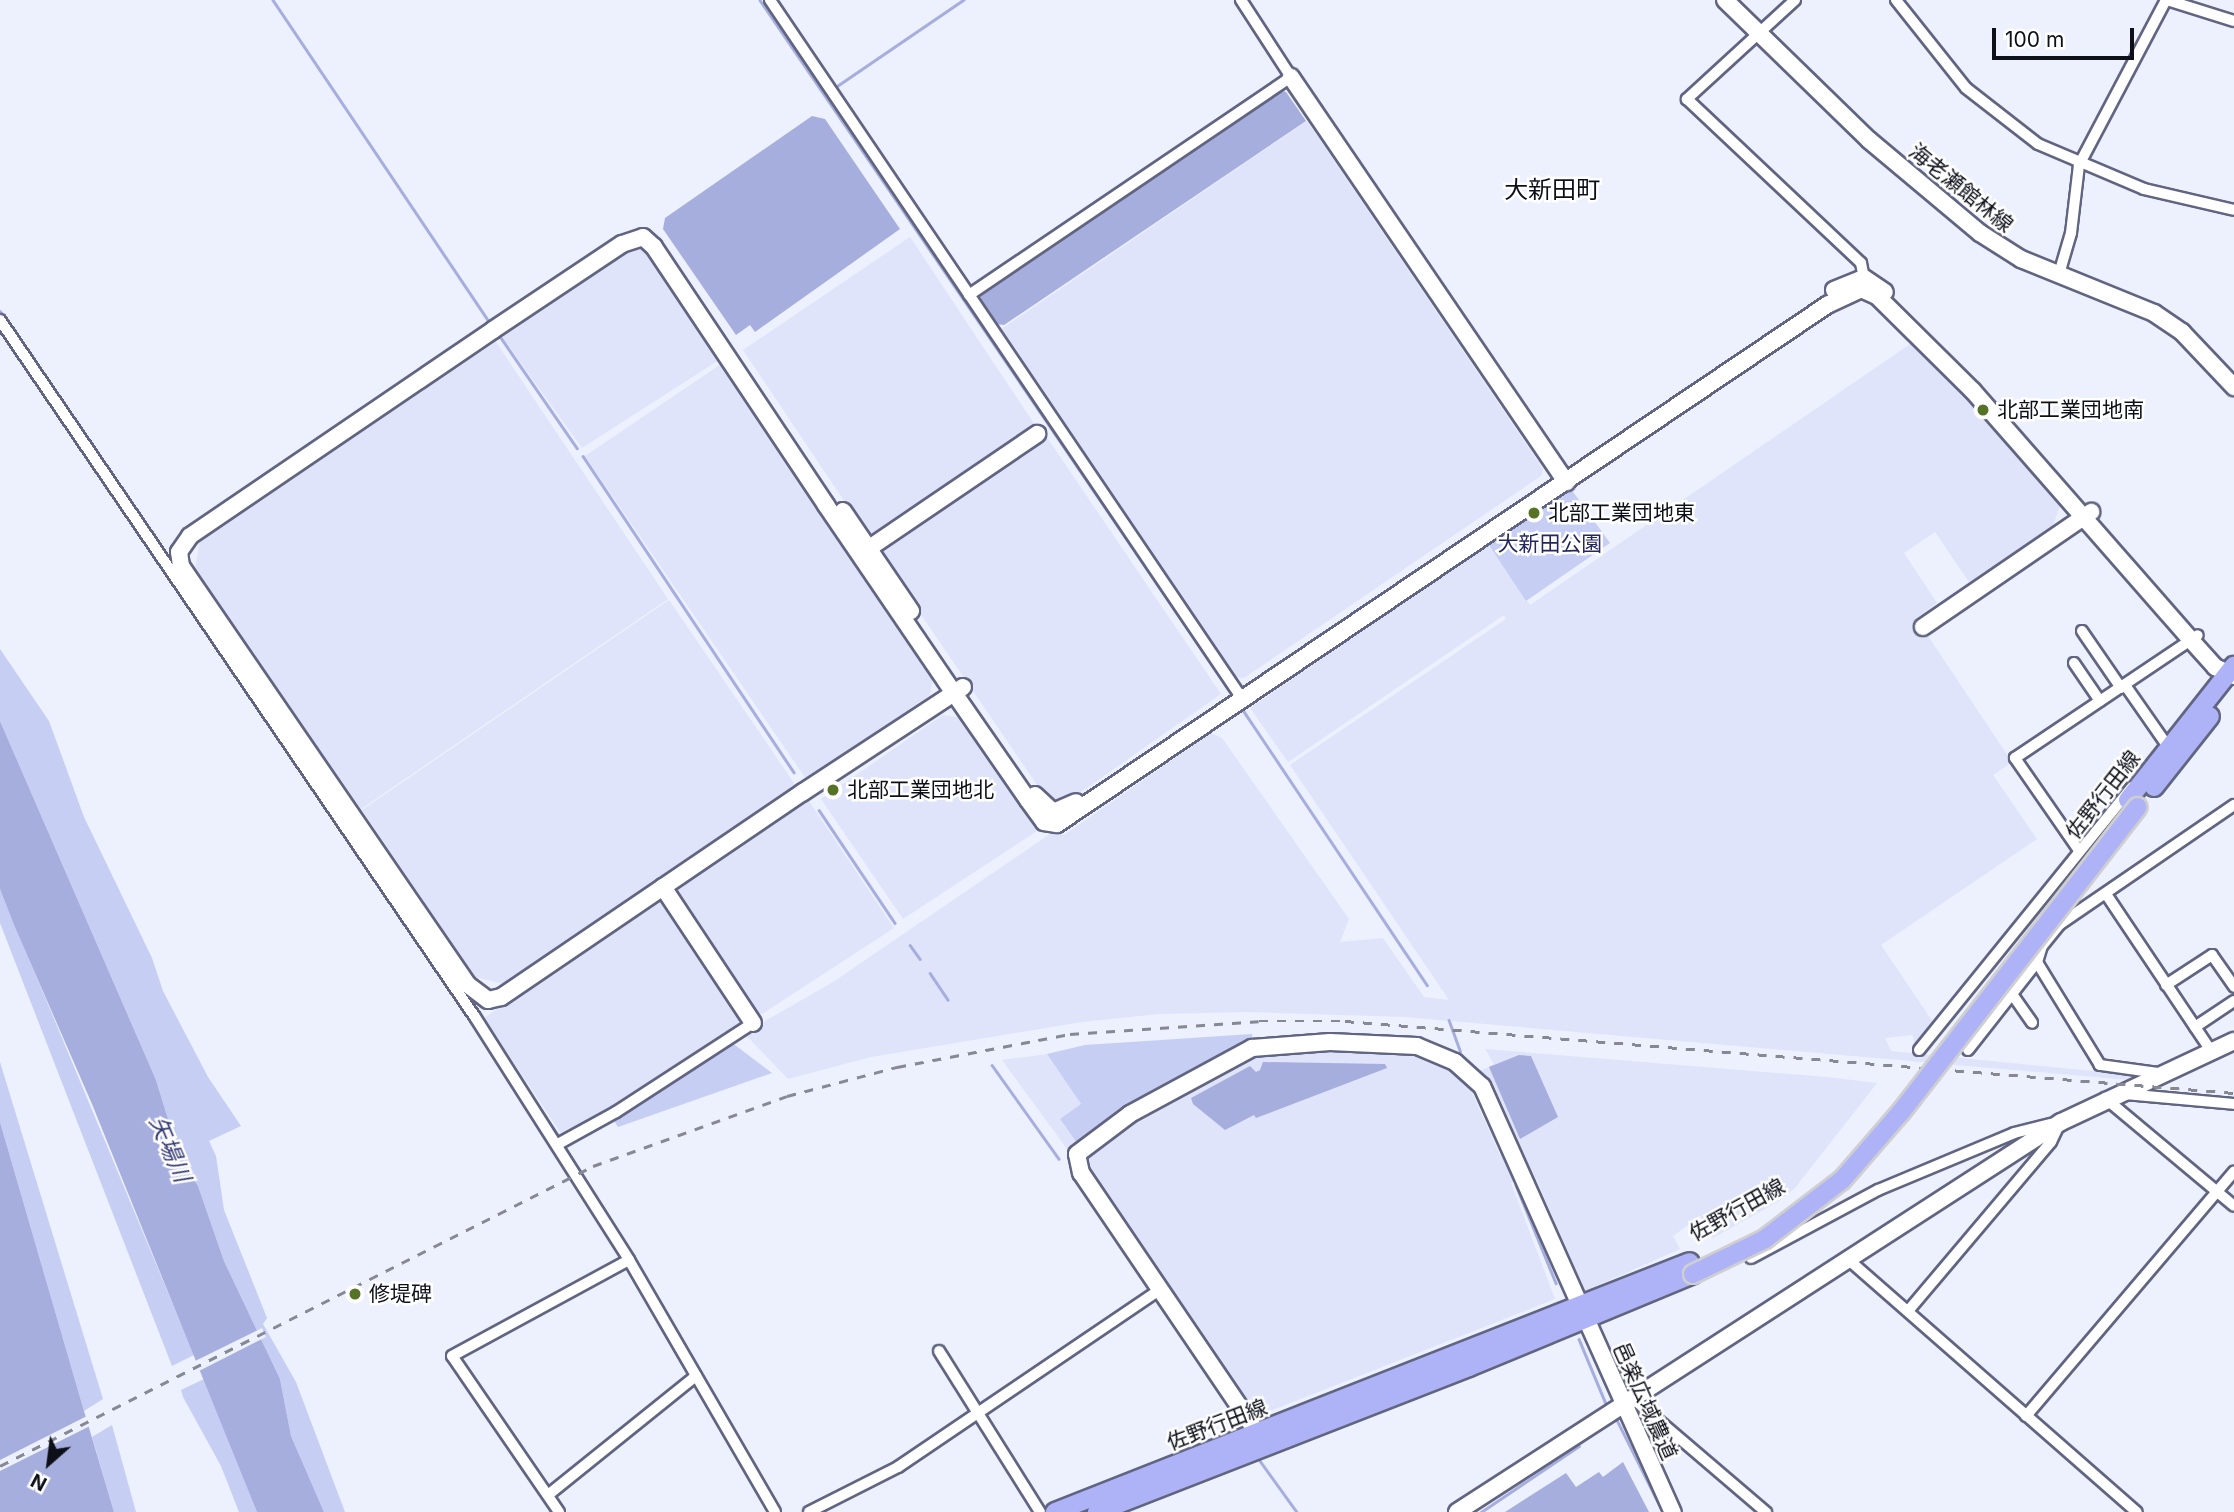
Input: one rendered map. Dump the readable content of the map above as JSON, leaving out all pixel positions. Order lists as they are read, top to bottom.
{
  "streets": {
    "main road": ["佐野行田線"],
    "street": ["海老瀬館林線", "邑楽広域農道"]
  },
  "crossings": [
    ["佐野行田線", "邑楽広域農道"]
  ],
  "districts": ["大新田町"],
  "water": ["矢場川"],
  "parks": ["大新田公園"],
  "places": [
    "北部工業団地南",
    "北部工業団地東",
    "北部工業団地北",
    "修堤碑"
  ],
  "scale_bar": "100 m",
  "north": "bottom left"
}
